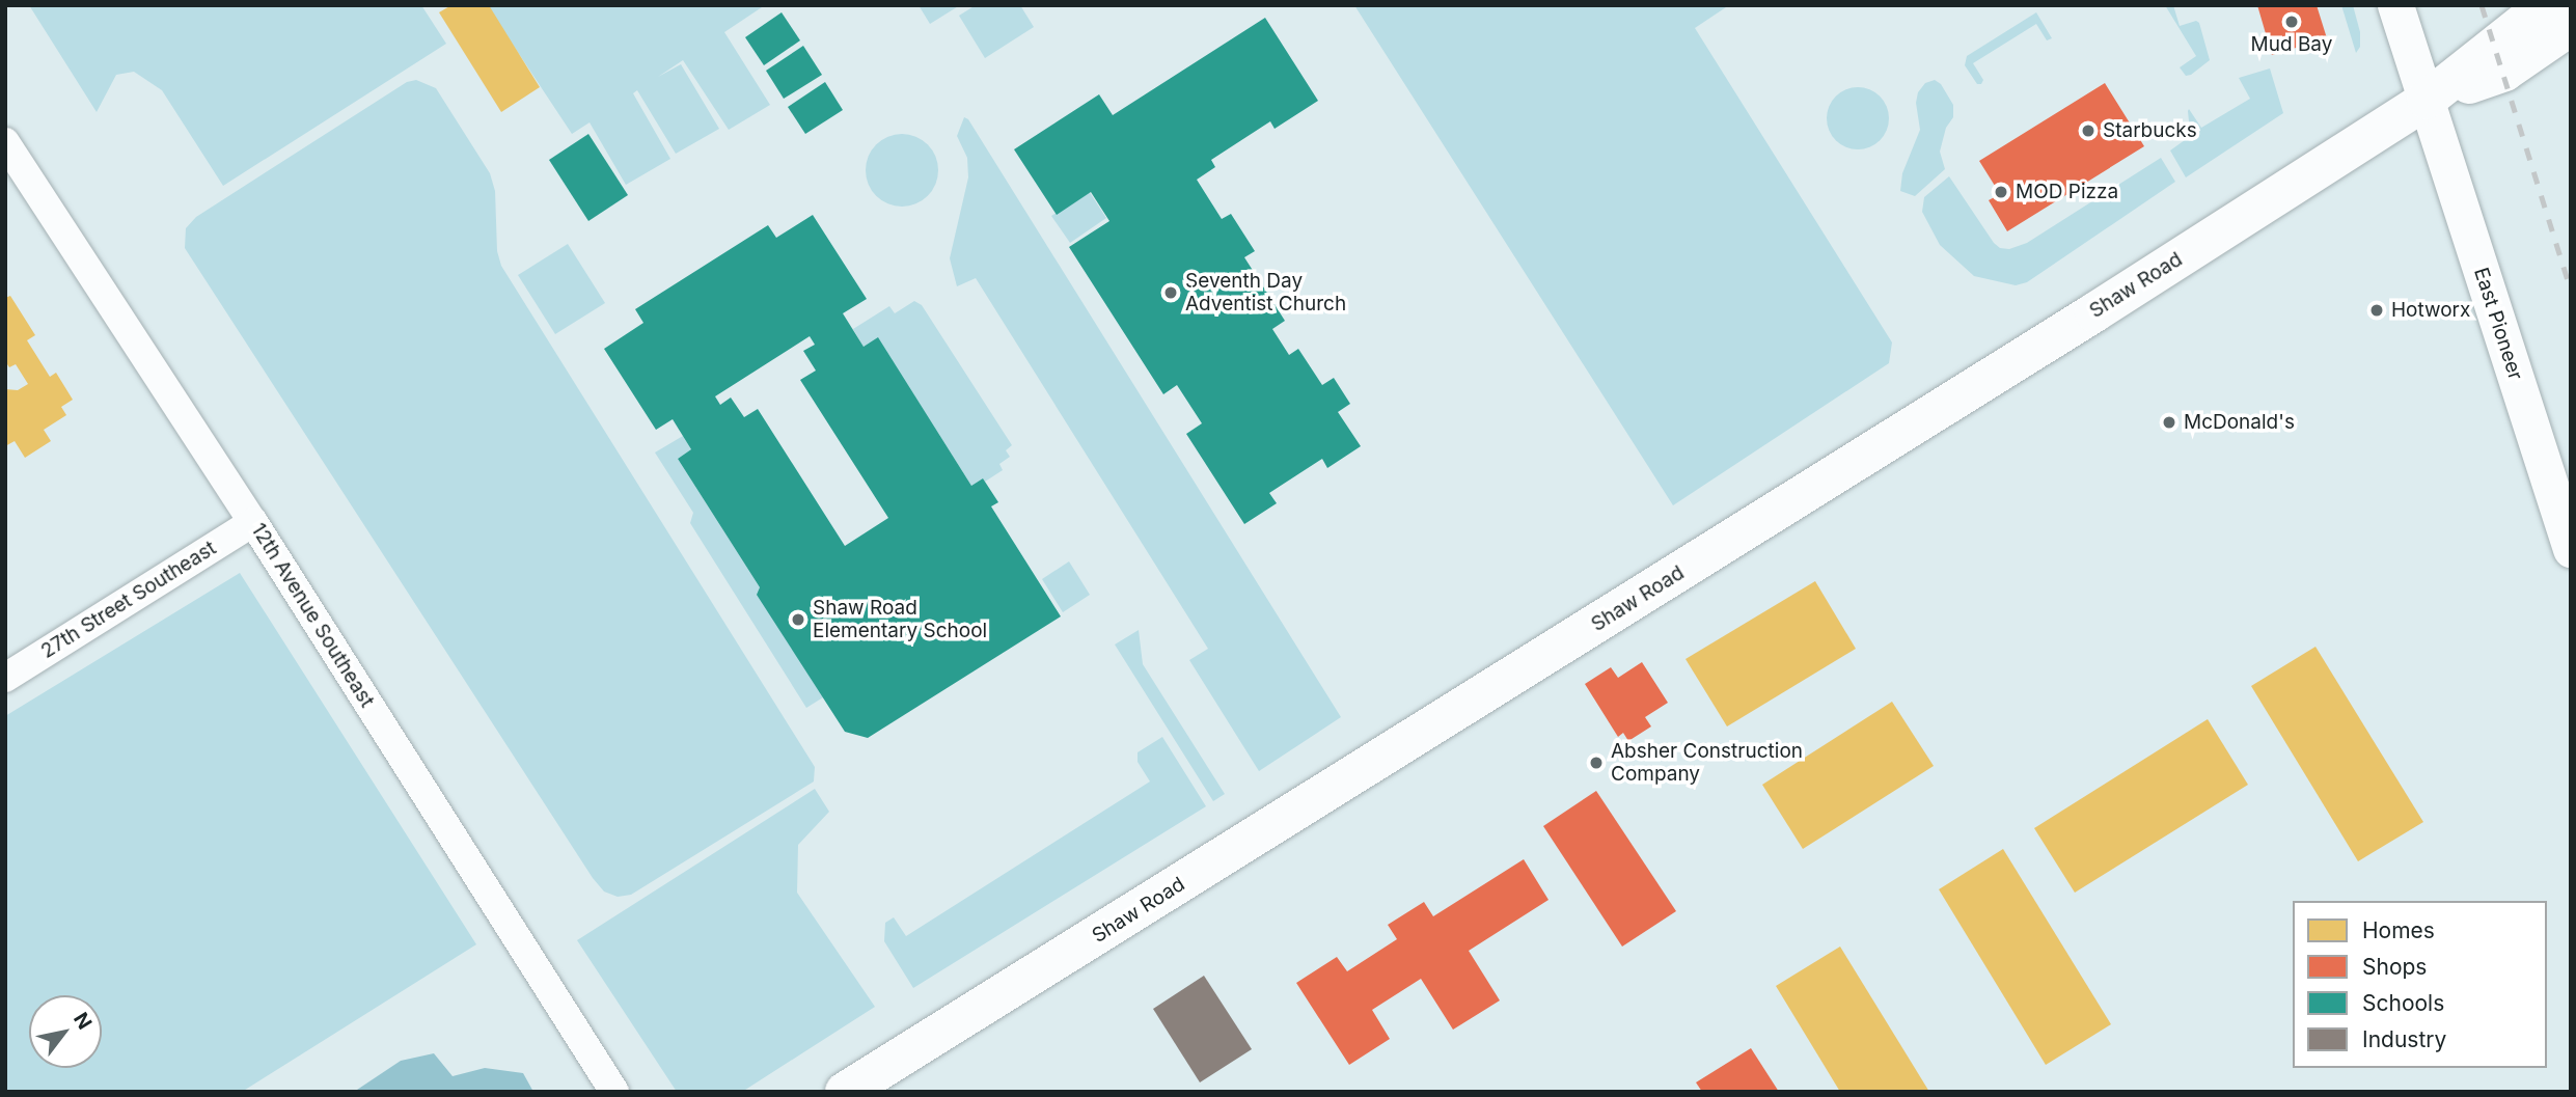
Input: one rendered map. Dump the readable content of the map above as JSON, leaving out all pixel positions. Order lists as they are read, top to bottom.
{
  "streets": {
    "main road": ["Shaw Road"],
    "street": ["East Pioneer", "27th Street Southeast", "12th Avenue Southeast"]
  },
  "crossings": [
    ["Shaw Road", "East Pioneer"],
    ["27th Street Southeast", "12th Avenue Southeast"]
  ],
  "places": [
    "Mud Bay",
    "Starbucks",
    "MOD Pizza",
    "Seventh Day Adventist Church",
    "Hotworx",
    "McDonald's",
    "Shaw Road Elementary School",
    "Absher Construction Company"
  ],
  "legend": [
    "Homes",
    "Shops",
    "Schools",
    "Industry"
  ],
  "north": "top right"
}
